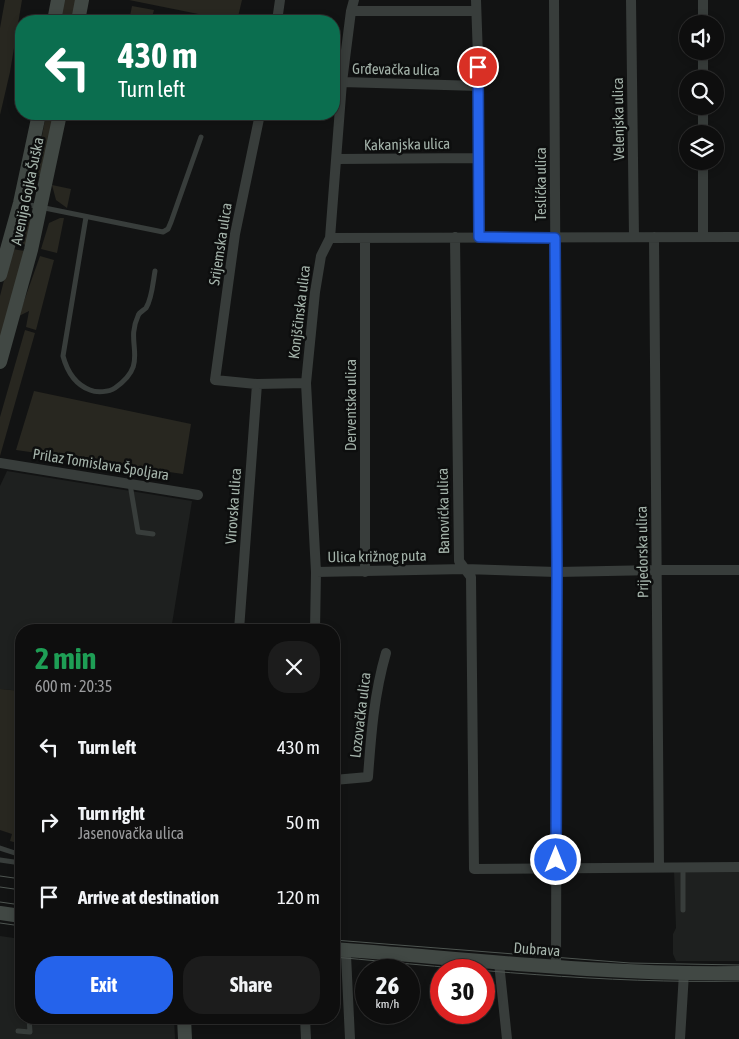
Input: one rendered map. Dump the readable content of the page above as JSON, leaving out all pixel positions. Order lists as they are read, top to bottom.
{
  "streets": {
    "main road": ["Avenija Gojka Šuška", "Dubrava"],
    "street": [
      "Grđevačka ulica",
      "Velenjska ulica",
      "Kakanjska ulica",
      "Teslićka ulica",
      "Srijemska ulica",
      "Konjščinska ulica",
      "Derventska ulica",
      "Prilaz Tomislava Špoljara",
      "Virovska ulica",
      "Banovićka ulica",
      "Prijedorska ulica",
      "Ulica križnog puta",
      "Lozovačka ulica"
    ]
  },
  "crossings": [
    ["Grđevačka ulica", "Konjščinska ulica"],
    ["Kakanjska ulica", "Konjščinska ulica"],
    ["Teslićka ulica", "Banovićka ulica"],
    ["Teslićka ulica", "Ulica križnog puta"],
    ["Teslićka ulica", "Dubrava"],
    ["Srijemska ulica", "Virovska ulica"],
    ["Konjščinska ulica", "Ulica križnog puta"],
    ["Derventska ulica", "Ulica križnog puta"],
    ["Banovićka ulica", "Ulica križnog puta"],
    ["Prijedorska ulica", "Ulica križnog puta"]
  ],
  "page": {
    "turn": ["430 m", "Turn left"],
    "heading": ["2 min", "600 m · 20:35"],
    "list": [
      {
        "name": "Turn left",
        "value": "430 m"
      },
      {
        "name": "Turn right",
        "note": "Jasenovačka ulica",
        "value": "50 m"
      },
      {
        "name": "Arrive at destination",
        "value": "120 m"
      }
    ],
    "buttons": ["Exit", "Share"],
    "speed": "26 km/h",
    "limit": "30"
  }
}
